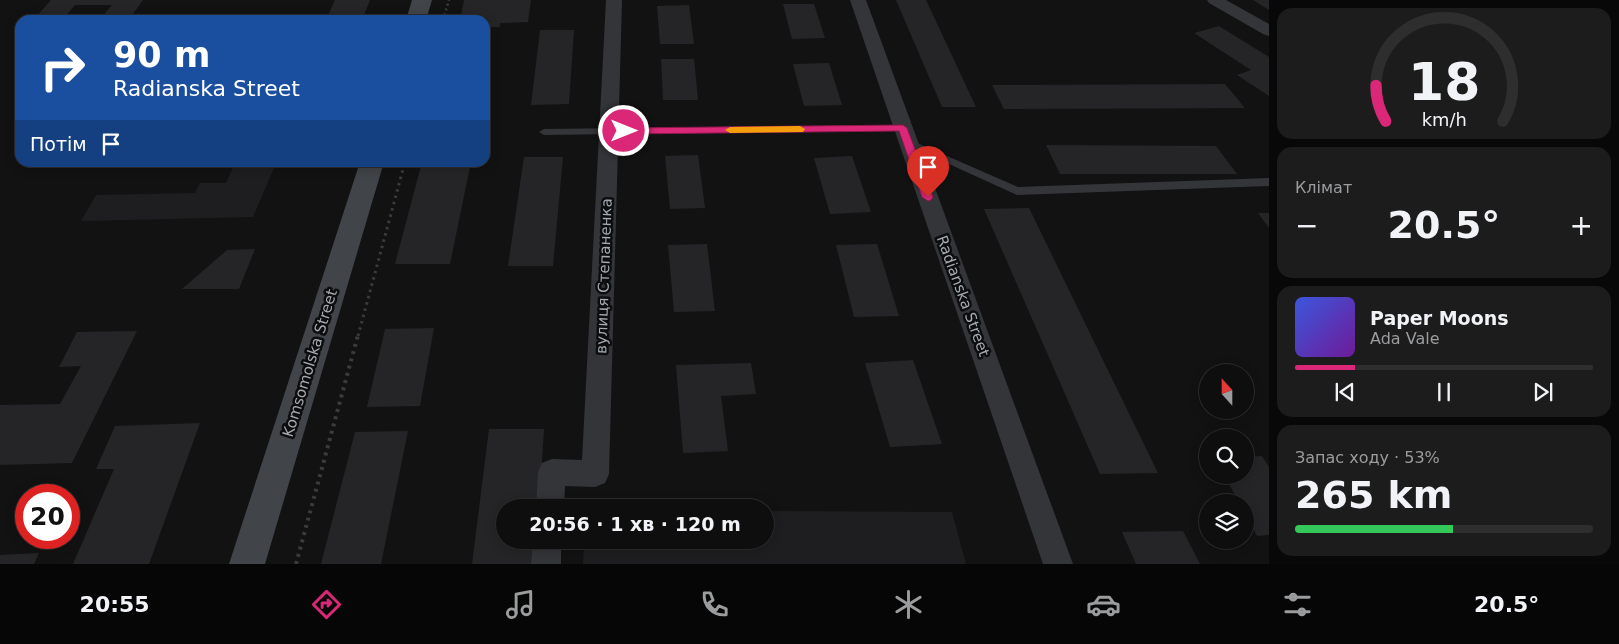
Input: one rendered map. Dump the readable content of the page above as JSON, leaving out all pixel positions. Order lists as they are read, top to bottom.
{
  "streets": {
    "street": ["вулиця Степаненка", "Radianska Street", "Komsomolska Street"]
  },
  "north": "top",
  "page": {
    "turn": ["90 m", "Radianska Street"],
    "then": "Потім",
    "tile": [
      "Клімат",
      ["Запас ходу · 53%", "265 km"]
    ],
    "heat": ["−", "20.5°", "+"],
    "song": ["Paper Moons", "Ada Vale"],
    "limit": "20",
    "trip": "20:56 · 1 хв · 120 m",
    "tabs": ["20:55", "20.5°"],
    "gauge": ["18", "km/h"]
  }
}
